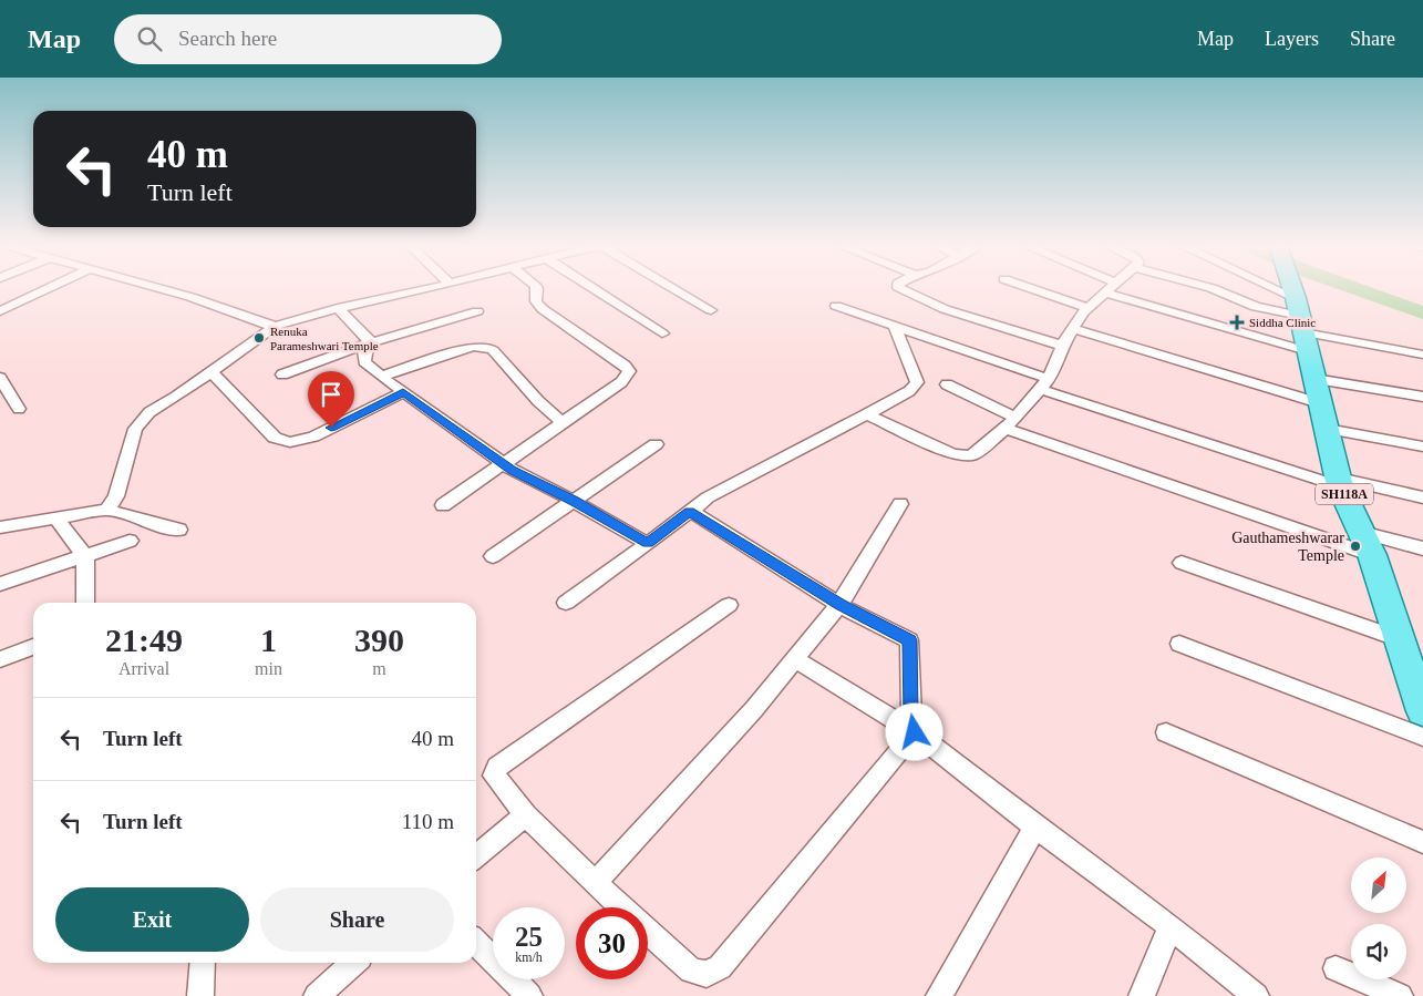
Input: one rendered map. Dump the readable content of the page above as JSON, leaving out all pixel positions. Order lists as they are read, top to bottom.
{
  "streets": {
    "main road": ["SH118A"]
  },
  "places": {
    "health": ["Siddha Clinic"],
    "other": ["Renuka Parameshwari Temple", "Gauthameshwarar Temple"]
  },
  "north": "top right",
  "page": {
    "header": "Map",
    "search": "Search here",
    "nav": ["Map", "Layers", "Share"],
    "turn": ["40 m", "Turn left"],
    "eta": [
      "21:49",
      "Arrival",
      "1",
      "min",
      "390",
      "m"
    ],
    "list": [
      {
        "name": "Turn left",
        "value": "40 m"
      },
      {
        "name": "Turn left",
        "value": "110 m"
      }
    ],
    "buttons": ["Exit", "Share"],
    "speed": "25 km/h",
    "limit": "30"
  }
}
